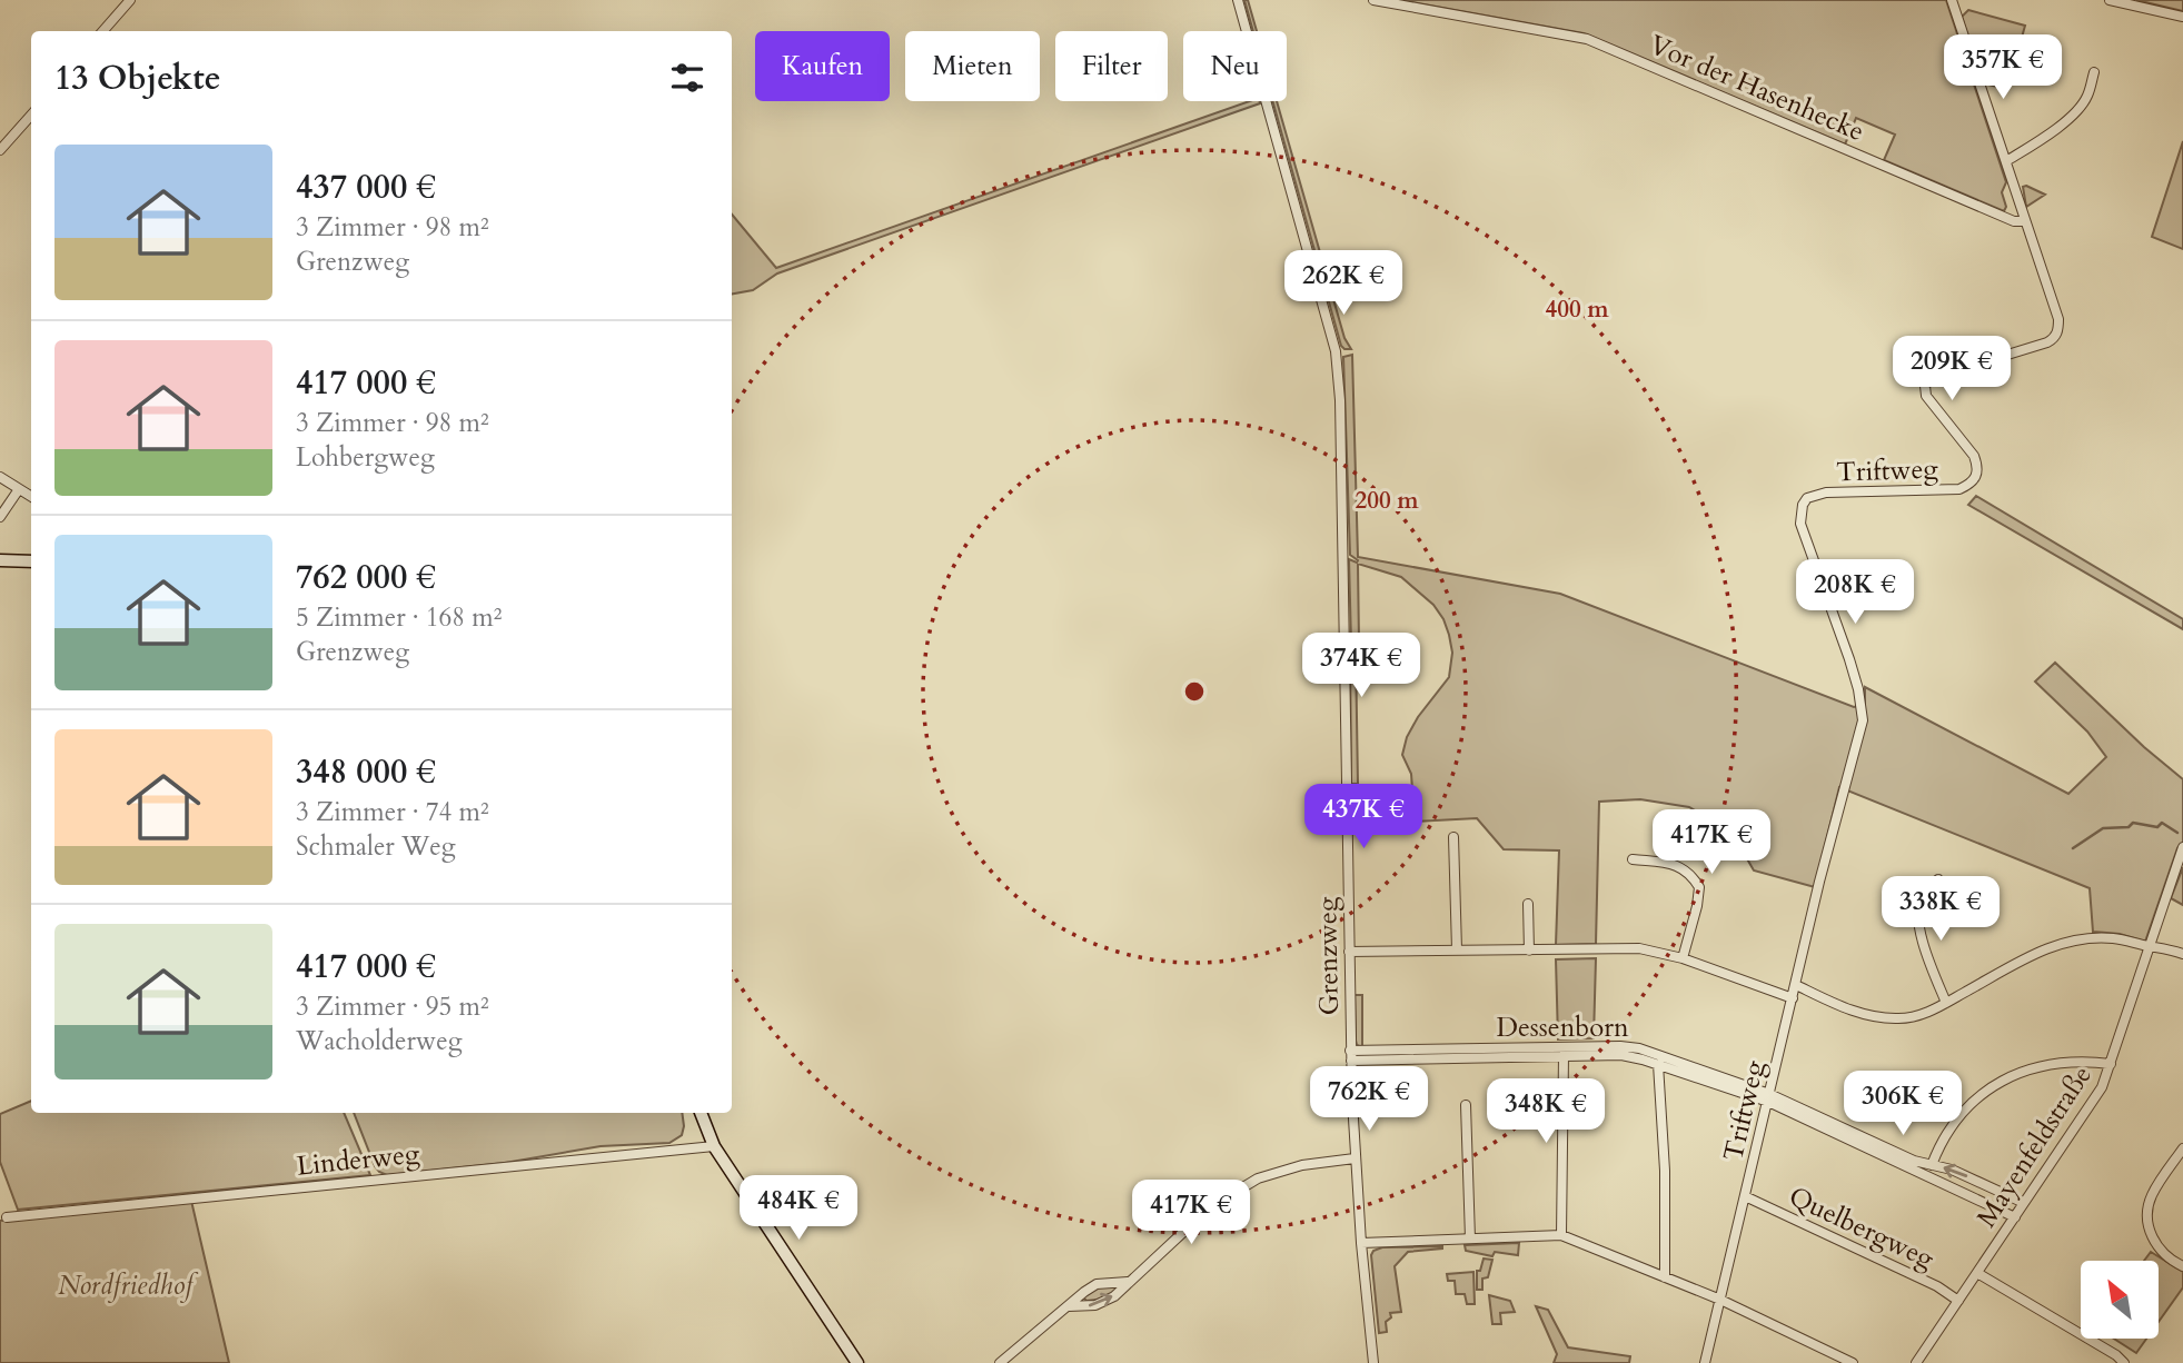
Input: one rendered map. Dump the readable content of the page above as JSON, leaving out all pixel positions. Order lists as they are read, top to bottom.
{
  "streets": {
    "street": [
      "Vor der Hasenhecke",
      "Triftweg",
      "Grenzweg",
      "Dessenborn",
      "Mayenfeldstraße",
      "Linderweg",
      "Quelbergweg"
    ]
  },
  "crossings": [
    ["Vor der Hasenhecke", "Triftweg"],
    ["Triftweg", "Dessenborn"],
    ["Triftweg", "Quelbergweg"],
    ["Grenzweg", "Dessenborn"],
    ["Dessenborn", "Mayenfeldstraße"],
    ["Mayenfeldstraße", "Quelbergweg"]
  ],
  "parks": ["Nordfriedhof"],
  "north": "top left",
  "page": {
    "chip": [
      "Kaufen",
      "Mieten",
      "Filter",
      "Neu"
    ],
    "heading": "13 Objekte",
    "price": [
      "357K €",
      "262K €",
      "209K €",
      "208K €",
      "374K €",
      "437K €",
      "417K €",
      "338K €",
      "762K €",
      "306K €",
      "348K €",
      "484K €",
      "417K €"
    ],
    "list": [
      {
        "name": "437 000 €",
        "note": "3 Zimmer · 98 m² · Grenzweg"
      },
      {
        "name": "417 000 €",
        "note": "3 Zimmer · 98 m² · Lohbergweg"
      },
      {
        "name": "762 000 €",
        "note": "5 Zimmer · 168 m² · Grenzweg"
      },
      {
        "name": "348 000 €",
        "note": "3 Zimmer · 74 m² · Schmaler Weg"
      },
      {
        "name": "417 000 €",
        "note": "3 Zimmer · 95 m² · Wacholderweg"
      }
    ]
  },
  "rings": ["400 m", "200 m"]
}
